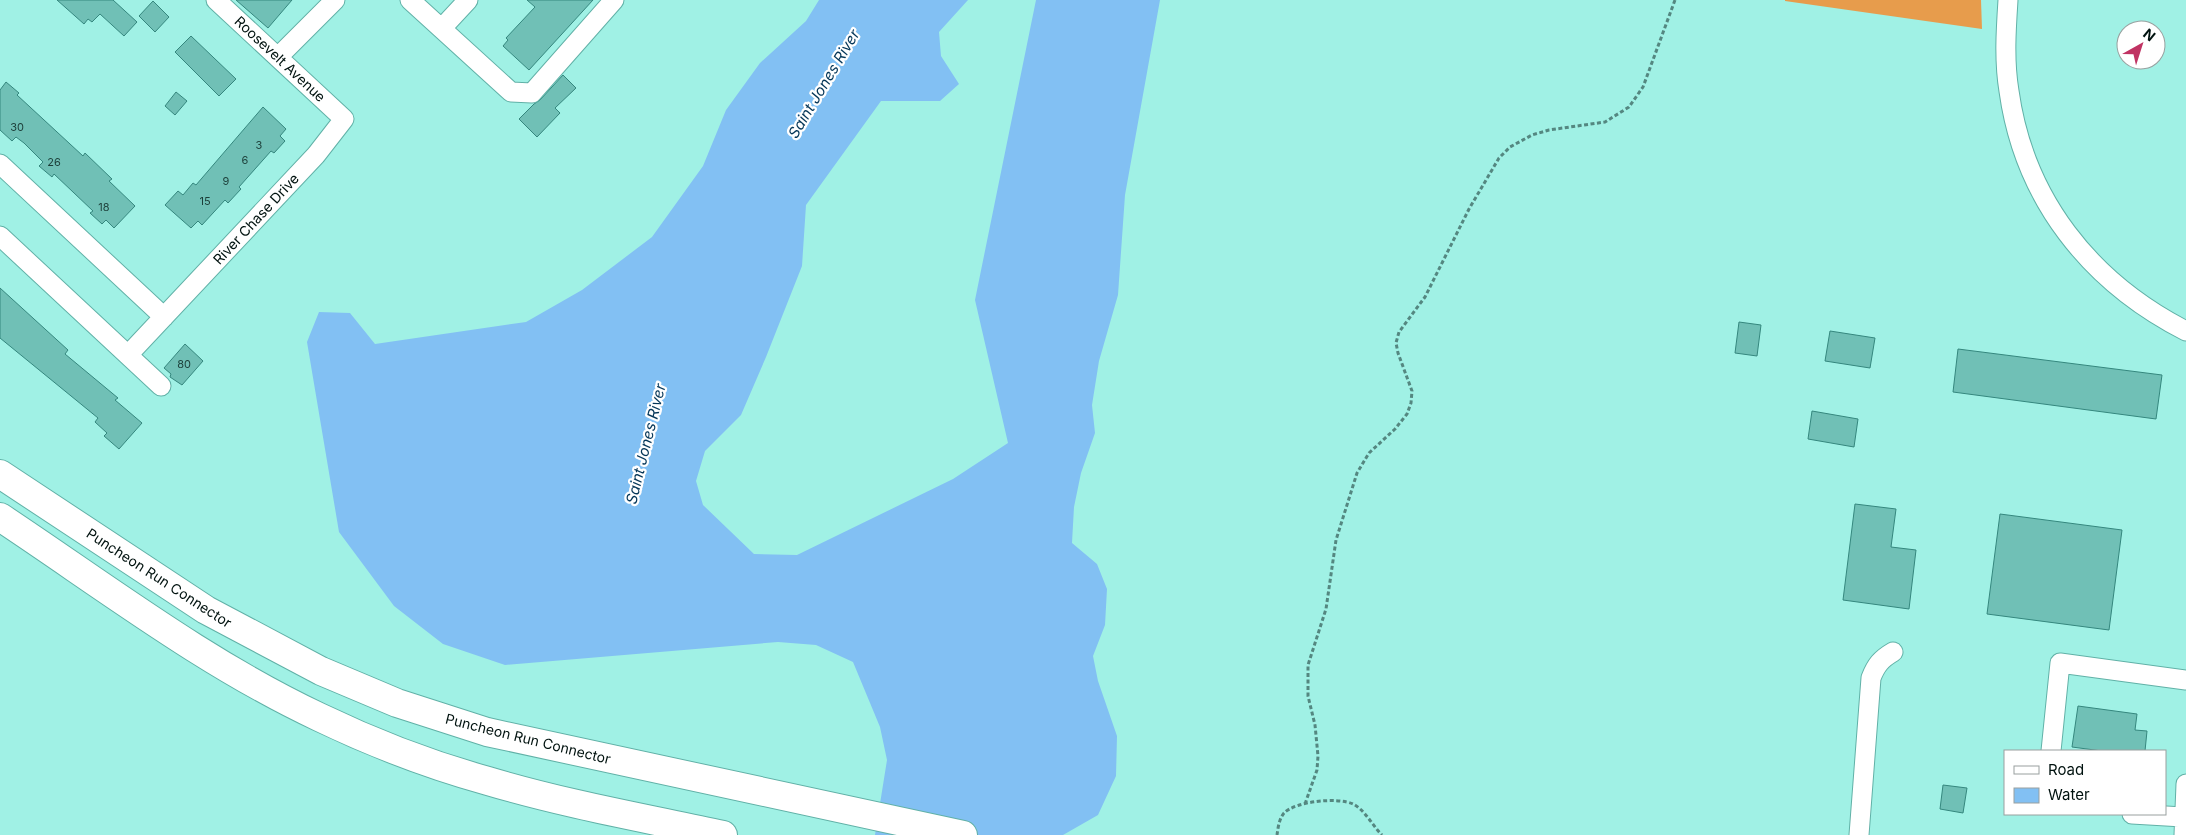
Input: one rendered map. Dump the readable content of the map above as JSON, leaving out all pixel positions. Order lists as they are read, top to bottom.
{
  "streets": {
    "highway": ["Puncheon Run Connector"],
    "street": ["Roosevelt Avenue", "River Chase Drive"]
  },
  "crossings": [
    ["Roosevelt Avenue", "River Chase Drive"]
  ],
  "water": ["Saint Jones River"],
  "house_numbers": [
    "30",
    "3",
    "6",
    "26",
    "9",
    "15",
    "18",
    "80"
  ],
  "legend": ["Road", "Water"],
  "north": "top right"
}
